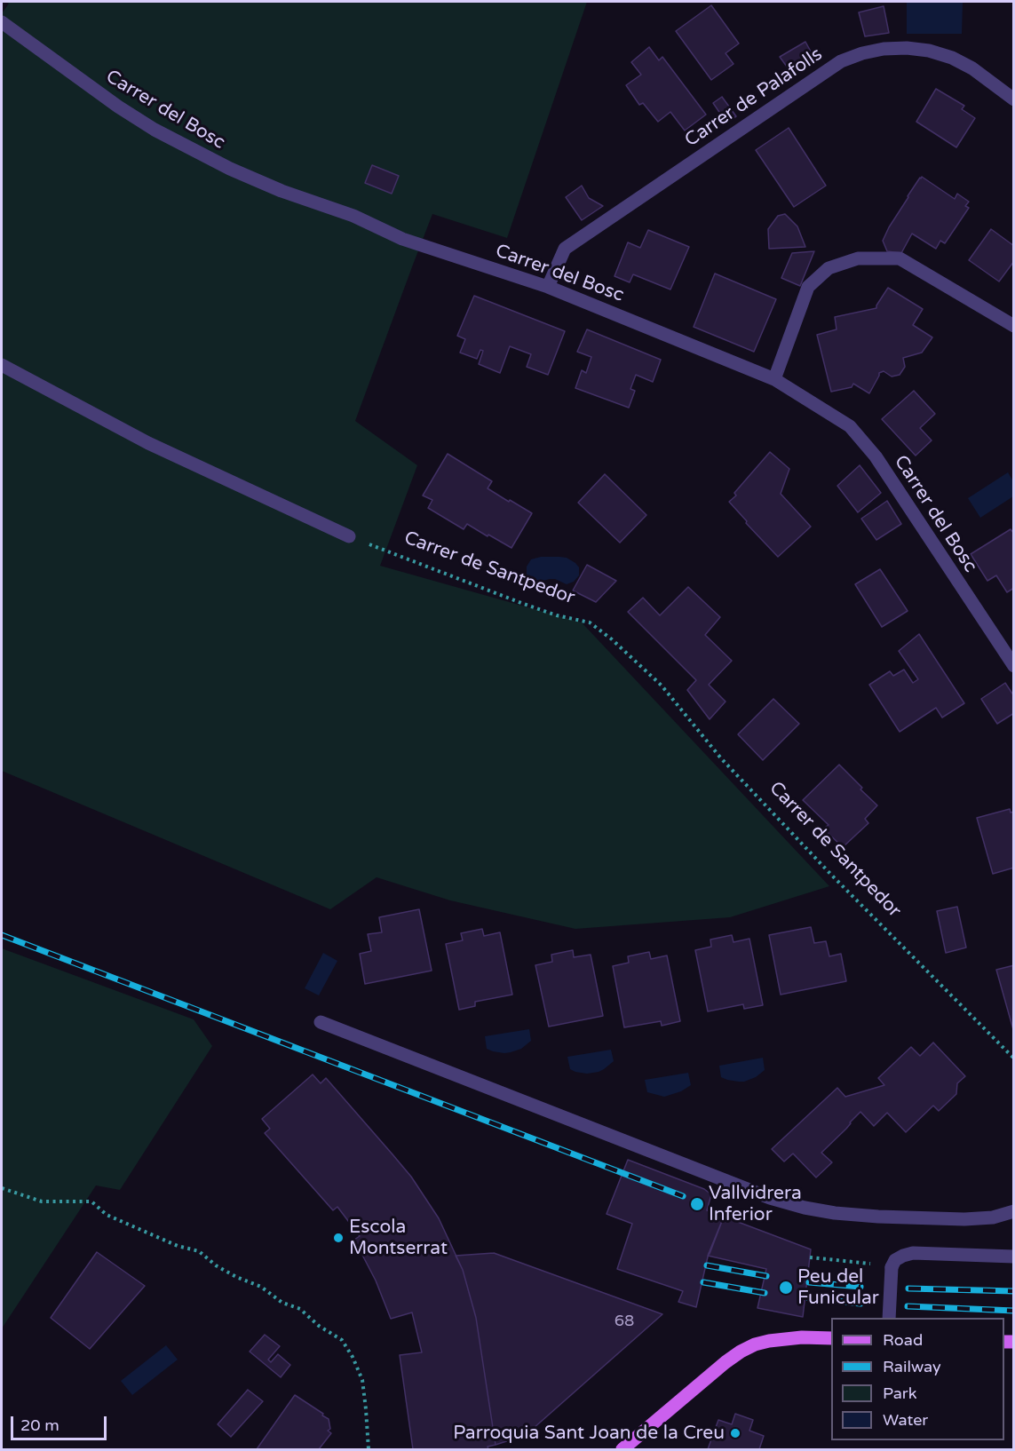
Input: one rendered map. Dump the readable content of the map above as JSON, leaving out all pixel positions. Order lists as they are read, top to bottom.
{
  "streets": {
    "street": ["Carrer de Palafolls", "Carrer del Bosc"],
    "path": ["Carrer de Santpedor"]
  },
  "crossings": [
    ["Carrer de Palafolls", "Carrer del Bosc"]
  ],
  "places": [
    "Vallvidrera Inferior",
    "Escola Montserrat",
    "Peu del Funicular",
    "Parroquia Sant Joan de la Creu"
  ],
  "house_numbers": ["68"],
  "legend": [
    "Road",
    "Railway",
    "Park",
    "Water"
  ],
  "scale_bar": "20 m"
}
